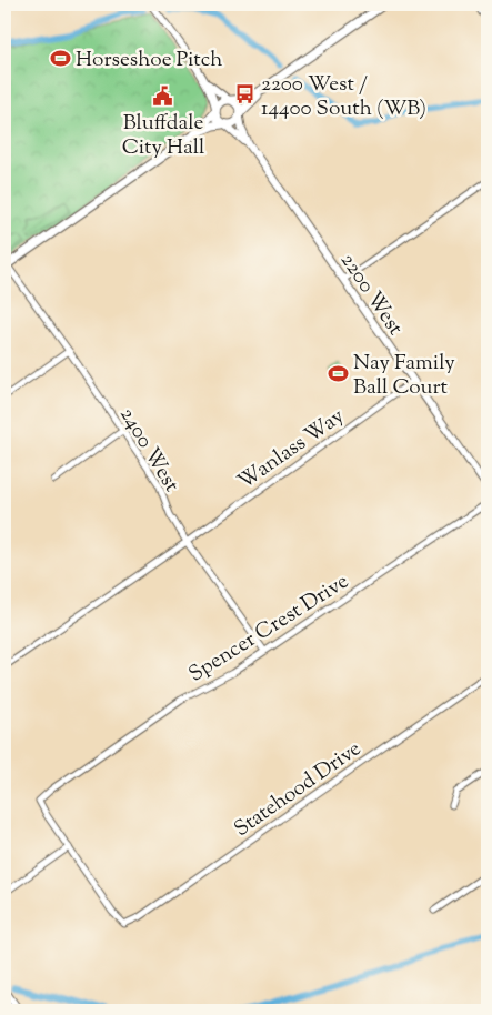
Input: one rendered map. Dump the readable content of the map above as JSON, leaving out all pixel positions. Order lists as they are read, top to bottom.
{
  "streets": {
    "street": [
      "2200 West",
      "Wanlass Way",
      "2400 West",
      "Spencer Crest Drive",
      "Statehood Drive"
    ]
  },
  "crossings": [
    ["2200 West", "Wanlass Way"],
    ["Wanlass Way", "2400 West"],
    ["2400 West", "Spencer Crest Drive"],
    ["Spencer Crest Drive", "Statehood Drive"]
  ],
  "places": {
    "sports": ["Horseshoe Pitch", "Nay Family Ball Court"],
    "bus stop": ["2200 West / 14400 South (WB)"],
    "public building": ["Bluffdale City Hall"]
  }
}
